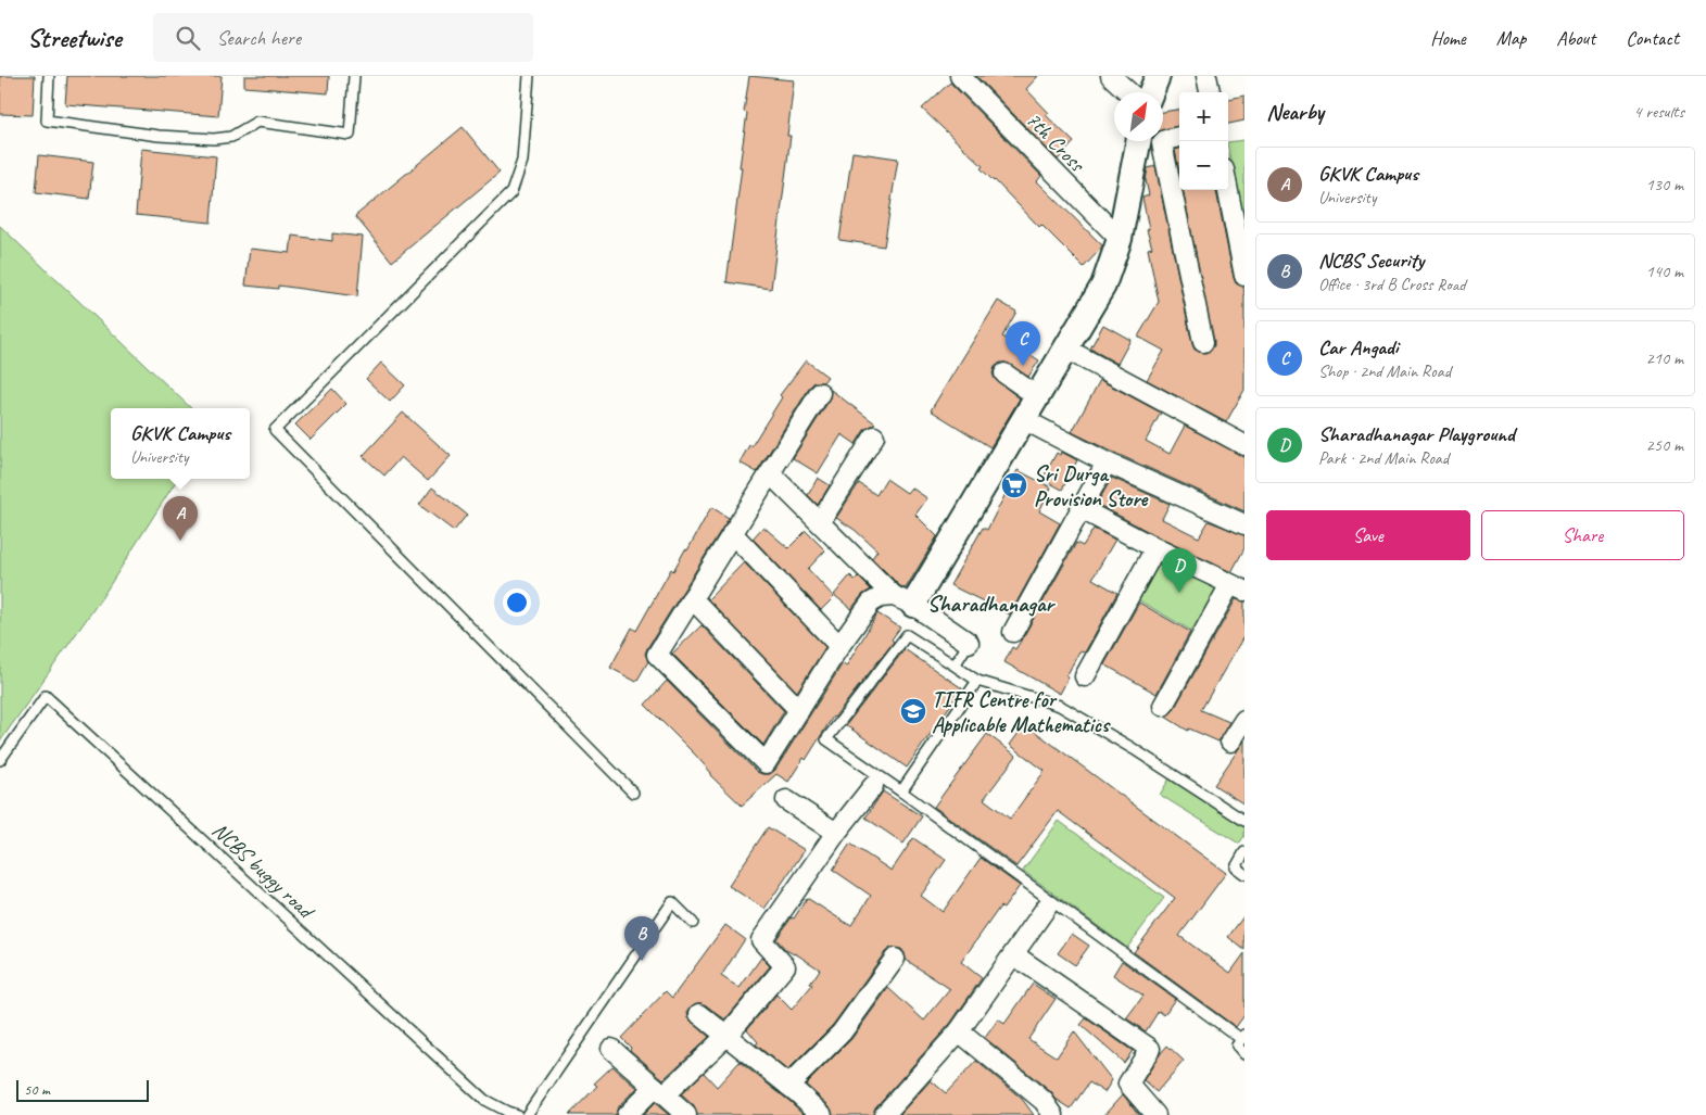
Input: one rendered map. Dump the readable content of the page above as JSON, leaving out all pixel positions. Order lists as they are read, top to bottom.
{
  "streets": {
    "street": ["7th Cross"],
    "lane": ["NCBS buggy road"]
  },
  "districts": ["Sharadhanagar"],
  "places": {
    "supermarket": ["Sri Durga Provision Store"],
    "school or university": ["TIFR Centre for Applicable Mathematics"]
  },
  "scale_bar": "50 m",
  "north": "top right",
  "page": {
    "header": "Streetwise",
    "search": "Search here",
    "nav": [
      "Home",
      "Map",
      "About",
      "Contact"
    ],
    "heading": ["Nearby", "4 results"],
    "map_buttons": ["+", "−"],
    "list": [
      {
        "mark": "A",
        "name": "GKVK Campus",
        "note": "University",
        "value": "130 m"
      },
      {
        "mark": "B",
        "name": "NCBS Security",
        "note": "Office · 3rd B Cross Road",
        "value": "140 m"
      },
      {
        "mark": "C",
        "name": "Car Angadi",
        "note": "Shop · 2nd Main Road",
        "value": "210 m"
      },
      {
        "mark": "D",
        "name": "Sharadhanagar Playground",
        "note": "Park · 2nd Main Road",
        "value": "250 m"
      }
    ],
    "pins": [
      "C",
      "A",
      "D",
      "B"
    ],
    "popup": ["GKVK Campus", "University"],
    "buttons": ["Save", "Share"],
    "scale": "50 m"
  }
}
